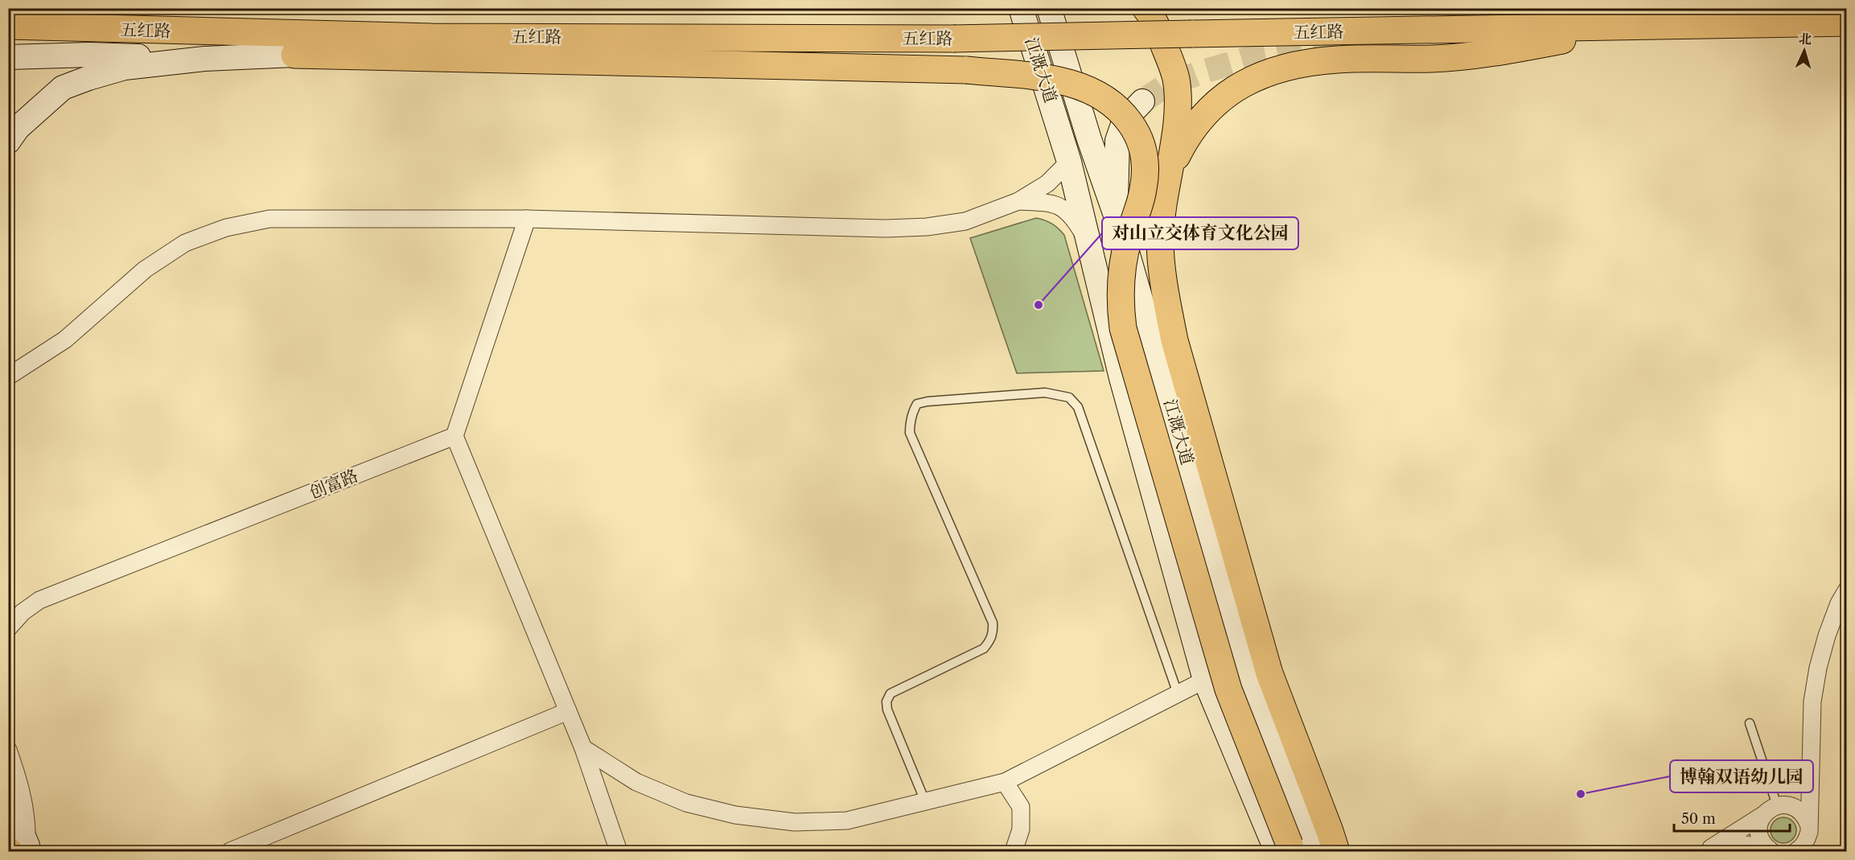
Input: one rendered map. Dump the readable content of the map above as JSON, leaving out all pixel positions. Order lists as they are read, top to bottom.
{
  "streets": {
    "highway": ["五红路"],
    "main road": ["江溉大道"],
    "street": ["创富路"]
  },
  "places": ["对山立交体育文化公园", "博翰双语幼儿园"],
  "scale_bar": "50 m",
  "north": "top"
}
